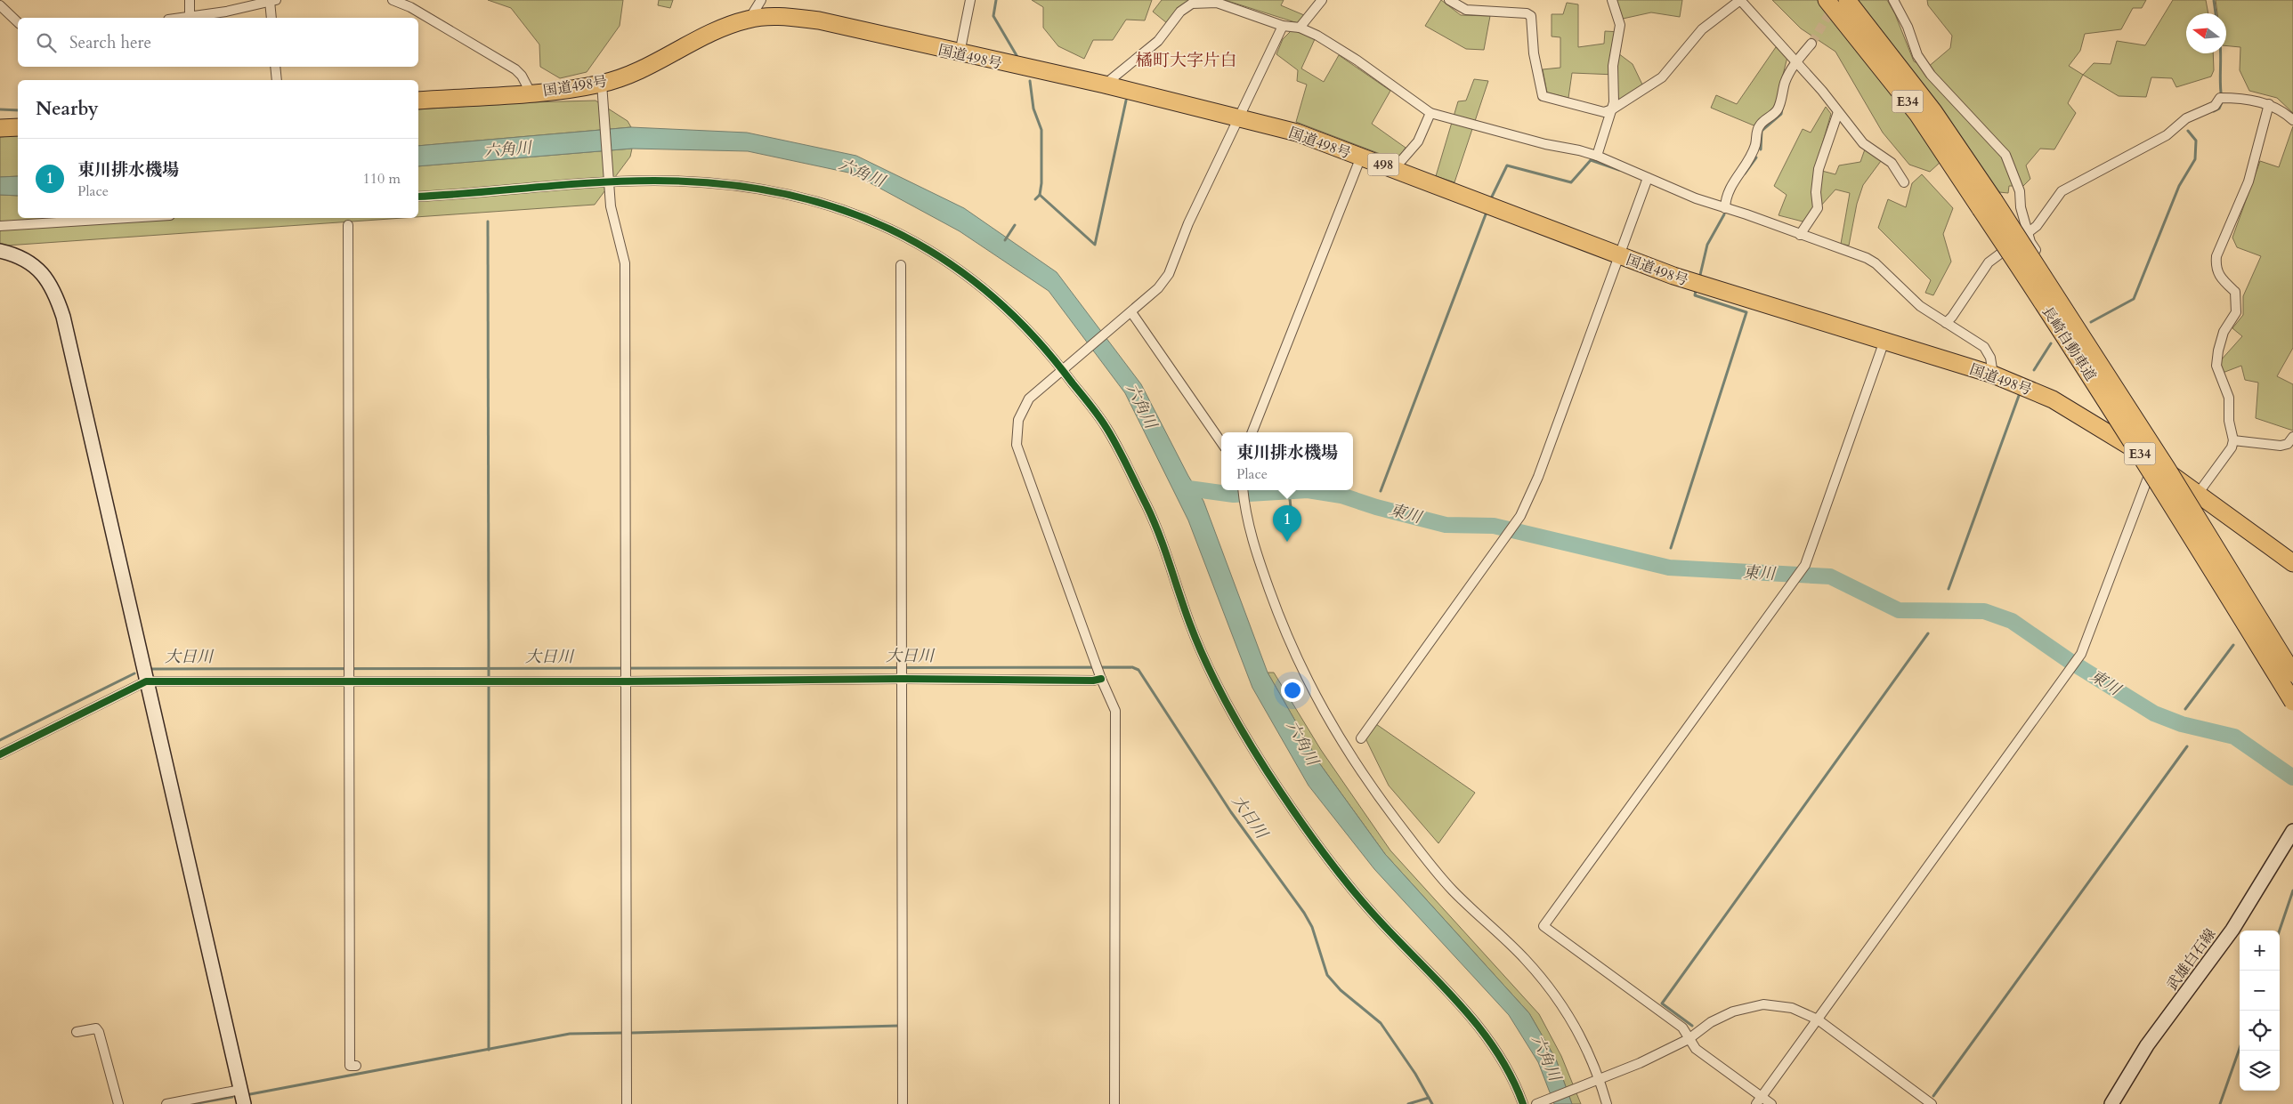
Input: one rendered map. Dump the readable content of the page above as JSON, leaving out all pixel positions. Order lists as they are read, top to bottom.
{
  "streets": {
    "highway": [
      "国道498号",
      "E34",
      "498",
      "長崎自動車道"
    ],
    "street": ["武雄白石線"]
  },
  "districts": ["橘町大字片白"],
  "water": ["六角川", "東川", "大日川"],
  "north": "left",
  "page": {
    "search": "Search here",
    "heading": "Nearby",
    "list": [
      {
        "mark": "1",
        "name": "東川排水機場",
        "note": "Place",
        "value": "110 m"
      }
    ],
    "popup": ["東川排水機場", "Place"],
    "pins": "1",
    "map_buttons": ["+", "−"]
  }
}
